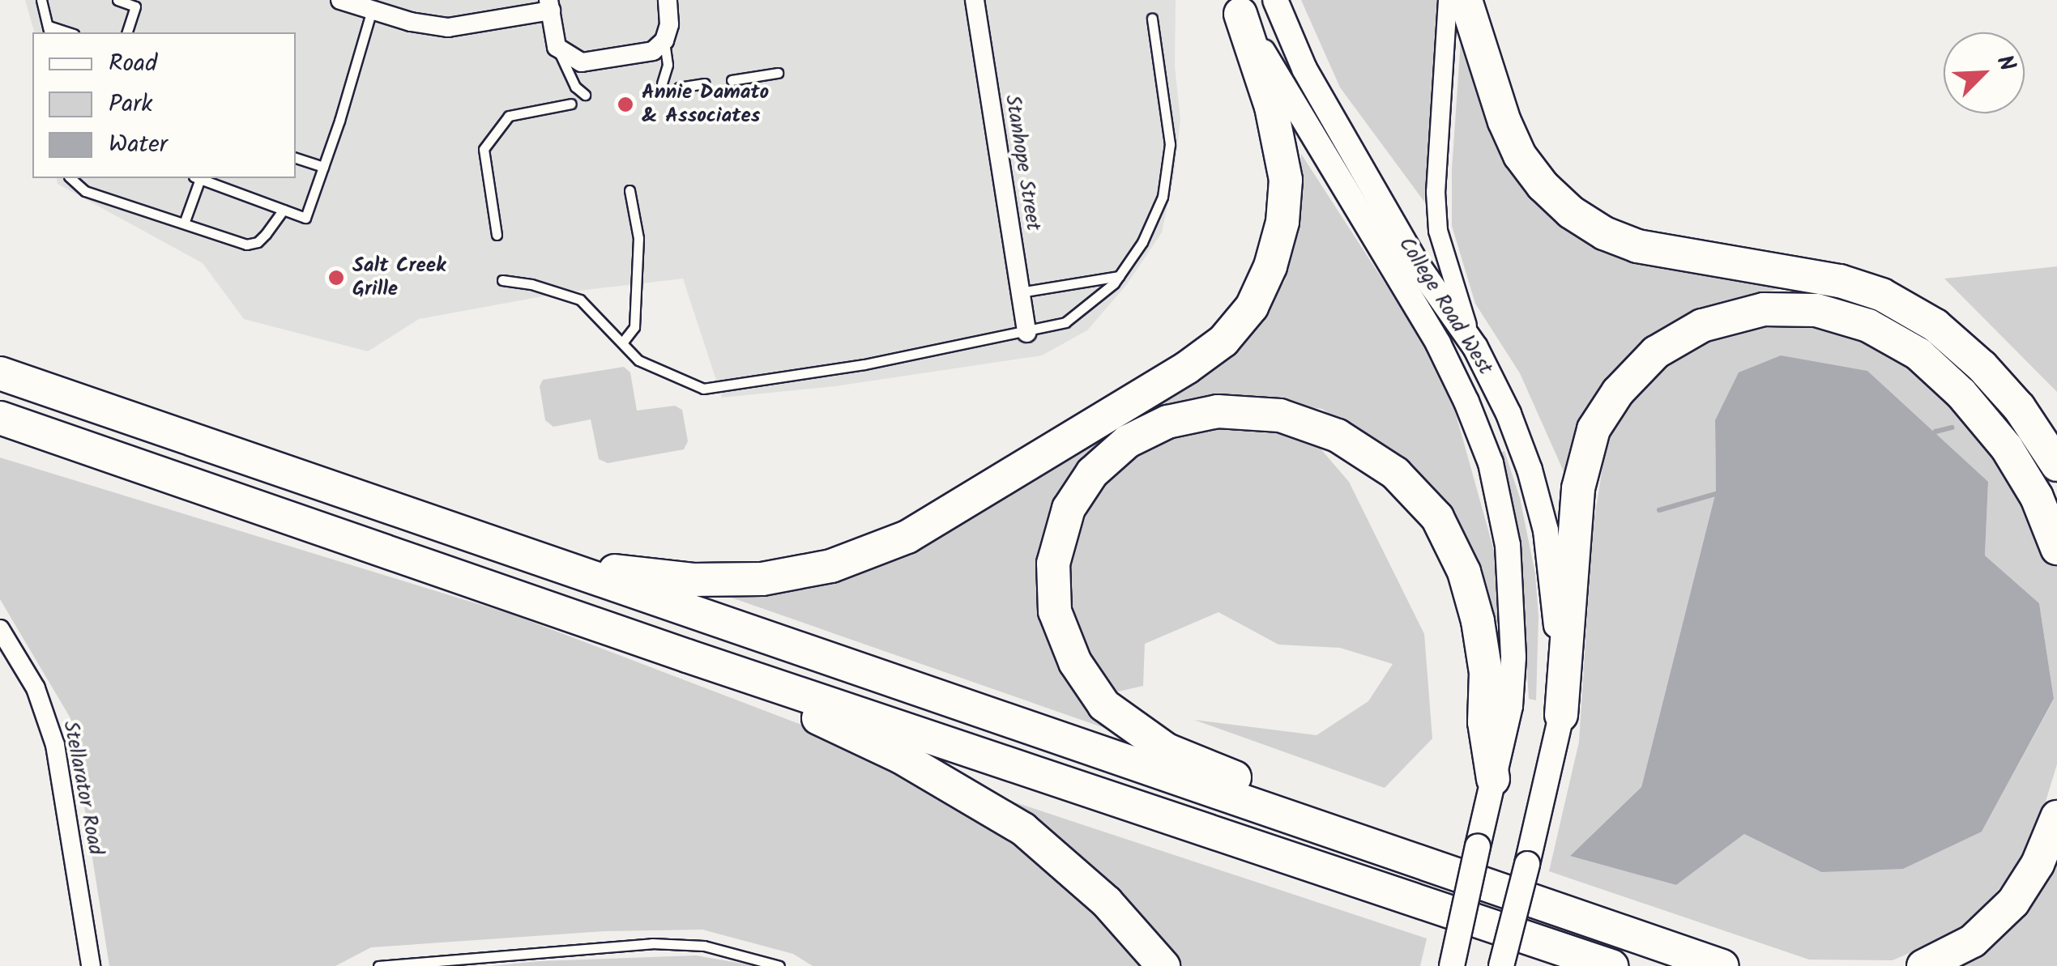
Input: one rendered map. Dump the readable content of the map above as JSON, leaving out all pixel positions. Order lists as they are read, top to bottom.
{
  "streets": {
    "street": ["Stanhope Street", "College Road West", "Stellarator Road"]
  },
  "places": ["Annie Damato & Associates", "Salt Creek Grille"],
  "legend": ["Road", "Park", "Water"],
  "north": "top right"
}
